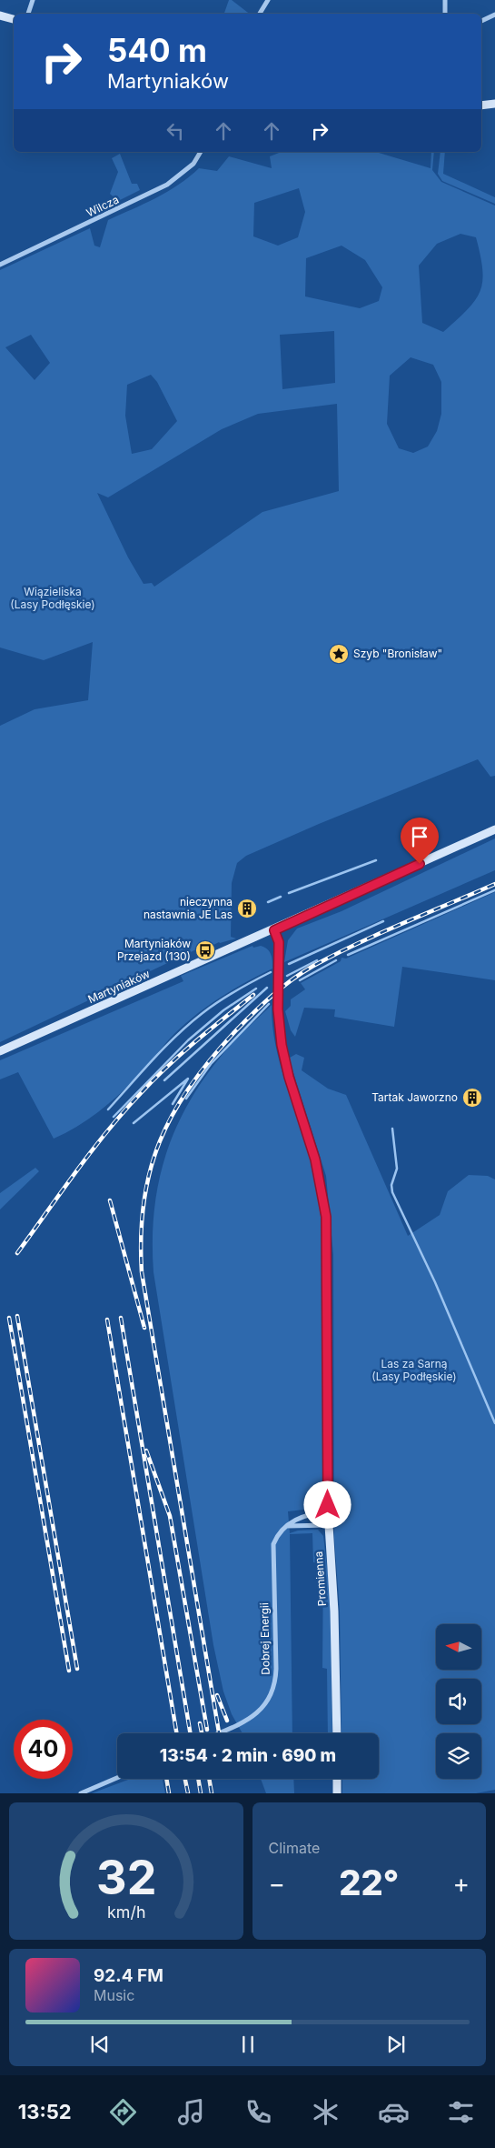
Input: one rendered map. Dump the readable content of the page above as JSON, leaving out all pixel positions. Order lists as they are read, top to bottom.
{
  "streets": {
    "street": [
      "Wilcza",
      "Martyniaków",
      "Promienna",
      "Dobrej Energii"
    ]
  },
  "crossings": [
    ["Martyniaków", "Promienna"],
    ["Promienna", "Dobrej Energii"]
  ],
  "parks": ["Wiązieliska (Lasy Podłęskie)", "Las za Sarną (Lasy Podłęskie)"],
  "places": {
    "place": ["Szyb \"Bronisław\""],
    "building": ["nieczynna nastawnia JE Las", "Tartak Jaworzno"],
    "bus stop": ["Martyniaków Przejazd (130)"]
  },
  "north": "left",
  "page": {
    "turn": ["540 m", "Martyniaków"],
    "limit": "40",
    "trip": "13:54 · 2 min · 690 m",
    "tile": "Climate",
    "heat": ["−", "22°", "+"],
    "song": ["92.4 FM", "Music"],
    "tabs": "13:52",
    "gauge": ["32", "km/h"]
  }
}
